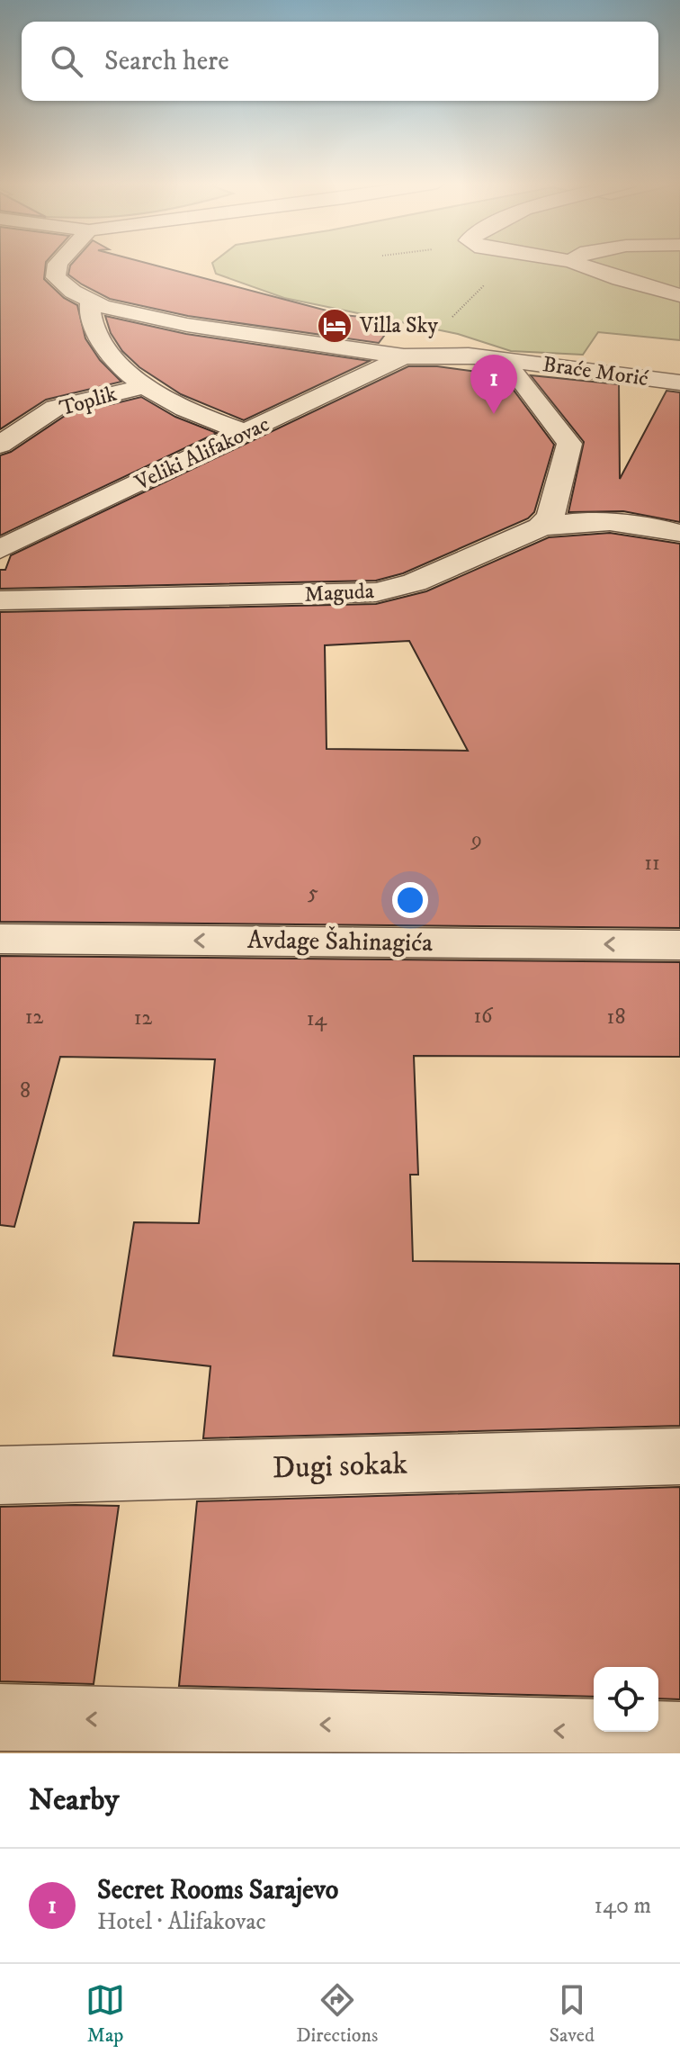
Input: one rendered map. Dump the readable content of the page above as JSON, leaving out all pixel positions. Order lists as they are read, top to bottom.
{
  "streets": {
    "street": [
      "Braće Morić",
      "Toplik",
      "Veliki Alifakovac",
      "Maguda",
      "Avdage Šahinagića",
      "Dugi sokak"
    ]
  },
  "crossings": [
    ["Toplik", "Veliki Alifakovac"]
  ],
  "one_way": ["Avdage Šahinagića"],
  "places": {
    "hotel": ["Villa Sky"]
  },
  "house_numbers": [
    "9",
    "11",
    "5",
    "16",
    "12",
    "18",
    "12",
    "14",
    "8"
  ],
  "page": {
    "search": "Search here",
    "pins": "1",
    "heading": "Nearby",
    "list": [
      {
        "mark": "1",
        "name": "Secret Rooms Sarajevo",
        "note": "Hotel · Alifakovac",
        "value": "140 m"
      }
    ],
    "nav": ["Map", "Directions", "Saved"]
  }
}
